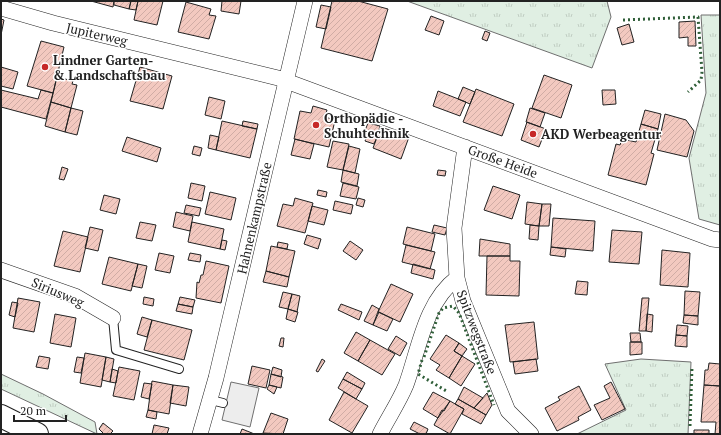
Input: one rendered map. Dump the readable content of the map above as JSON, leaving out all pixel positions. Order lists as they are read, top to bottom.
{
  "streets": {
    "street": [
      "Jupiterweg",
      "Große Heide",
      "Hahnenkampstraße",
      "Siriusweg",
      "Spitzwegstraße"
    ]
  },
  "crossings": [
    ["Jupiterweg", "Große Heide"],
    ["Jupiterweg", "Hahnenkampstraße"],
    ["Große Heide", "Hahnenkampstraße"],
    ["Große Heide", "Spitzwegstraße"]
  ],
  "places": ["Lindner Garten- & Landschaftsbau", "Orthopädie - Schuhtechnik", "AKD Werbeagentur"],
  "scale_bar": "20 m"
}
